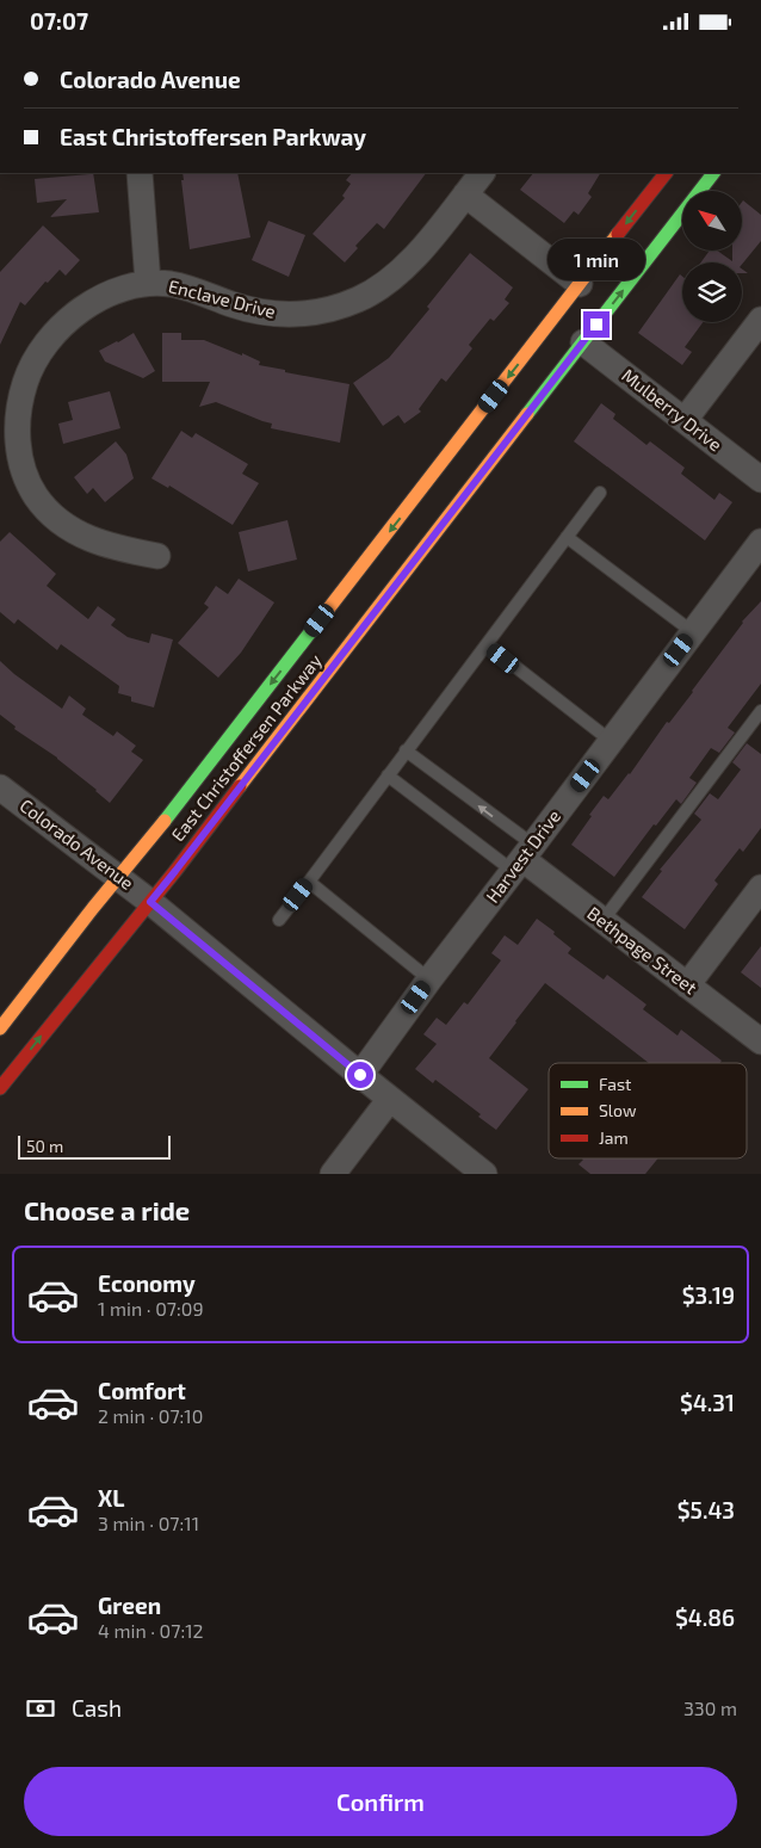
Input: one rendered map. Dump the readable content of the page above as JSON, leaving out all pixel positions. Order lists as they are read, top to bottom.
{
  "streets": {
    "street": [
      "Enclave Drive",
      "Mulberry Drive",
      "East Christoffersen Parkway",
      "Colorado Avenue",
      "Harvest Drive",
      "Bethpage Street"
    ]
  },
  "crossings": [
    ["Mulberry Drive", "East Christoffersen Parkway"],
    ["East Christoffersen Parkway", "Colorado Avenue"],
    ["Colorado Avenue", "Harvest Drive"],
    ["Harvest Drive", "Bethpage Street"]
  ],
  "legend": ["Fast", "Slow", "Jam"],
  "scale_bar": "50 m",
  "north": "top left",
  "page": {
    "status": "07:07",
    "banner": ["Colorado Avenue", "East Christoffersen Parkway"],
    "bubble": "1 min",
    "scale": "50 m",
    "heading": "Choose a ride",
    "list": [
      {
        "name": "Economy",
        "note": "1 min · 07:09",
        "value": "$3.19"
      },
      {
        "name": "Comfort",
        "note": "2 min · 07:10",
        "value": "$4.31"
      },
      {
        "name": "XL",
        "note": "3 min · 07:11",
        "value": "$5.43"
      },
      {
        "name": "Green",
        "note": "4 min · 07:12",
        "value": "$4.86"
      }
    ],
    "pay": ["Cash", "330 m"],
    "buttons": "Confirm"
  }
}
